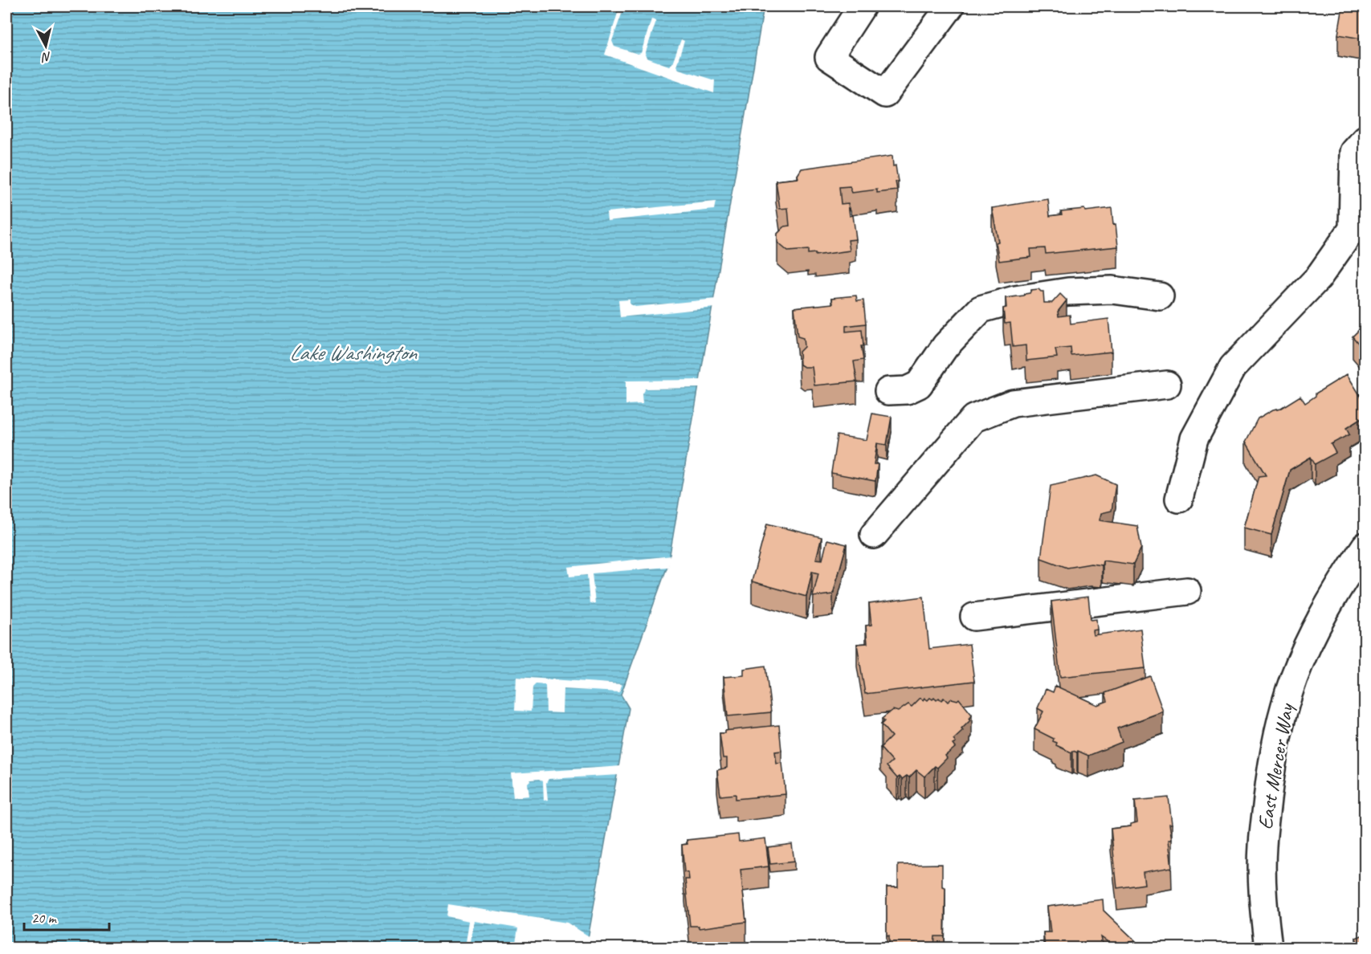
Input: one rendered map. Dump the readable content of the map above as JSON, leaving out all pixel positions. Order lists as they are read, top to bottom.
{
  "streets": {
    "street": ["East Mercer Way"]
  },
  "water": ["Lake Washington"],
  "scale_bar": "20 m",
  "north": "bottom"
}
